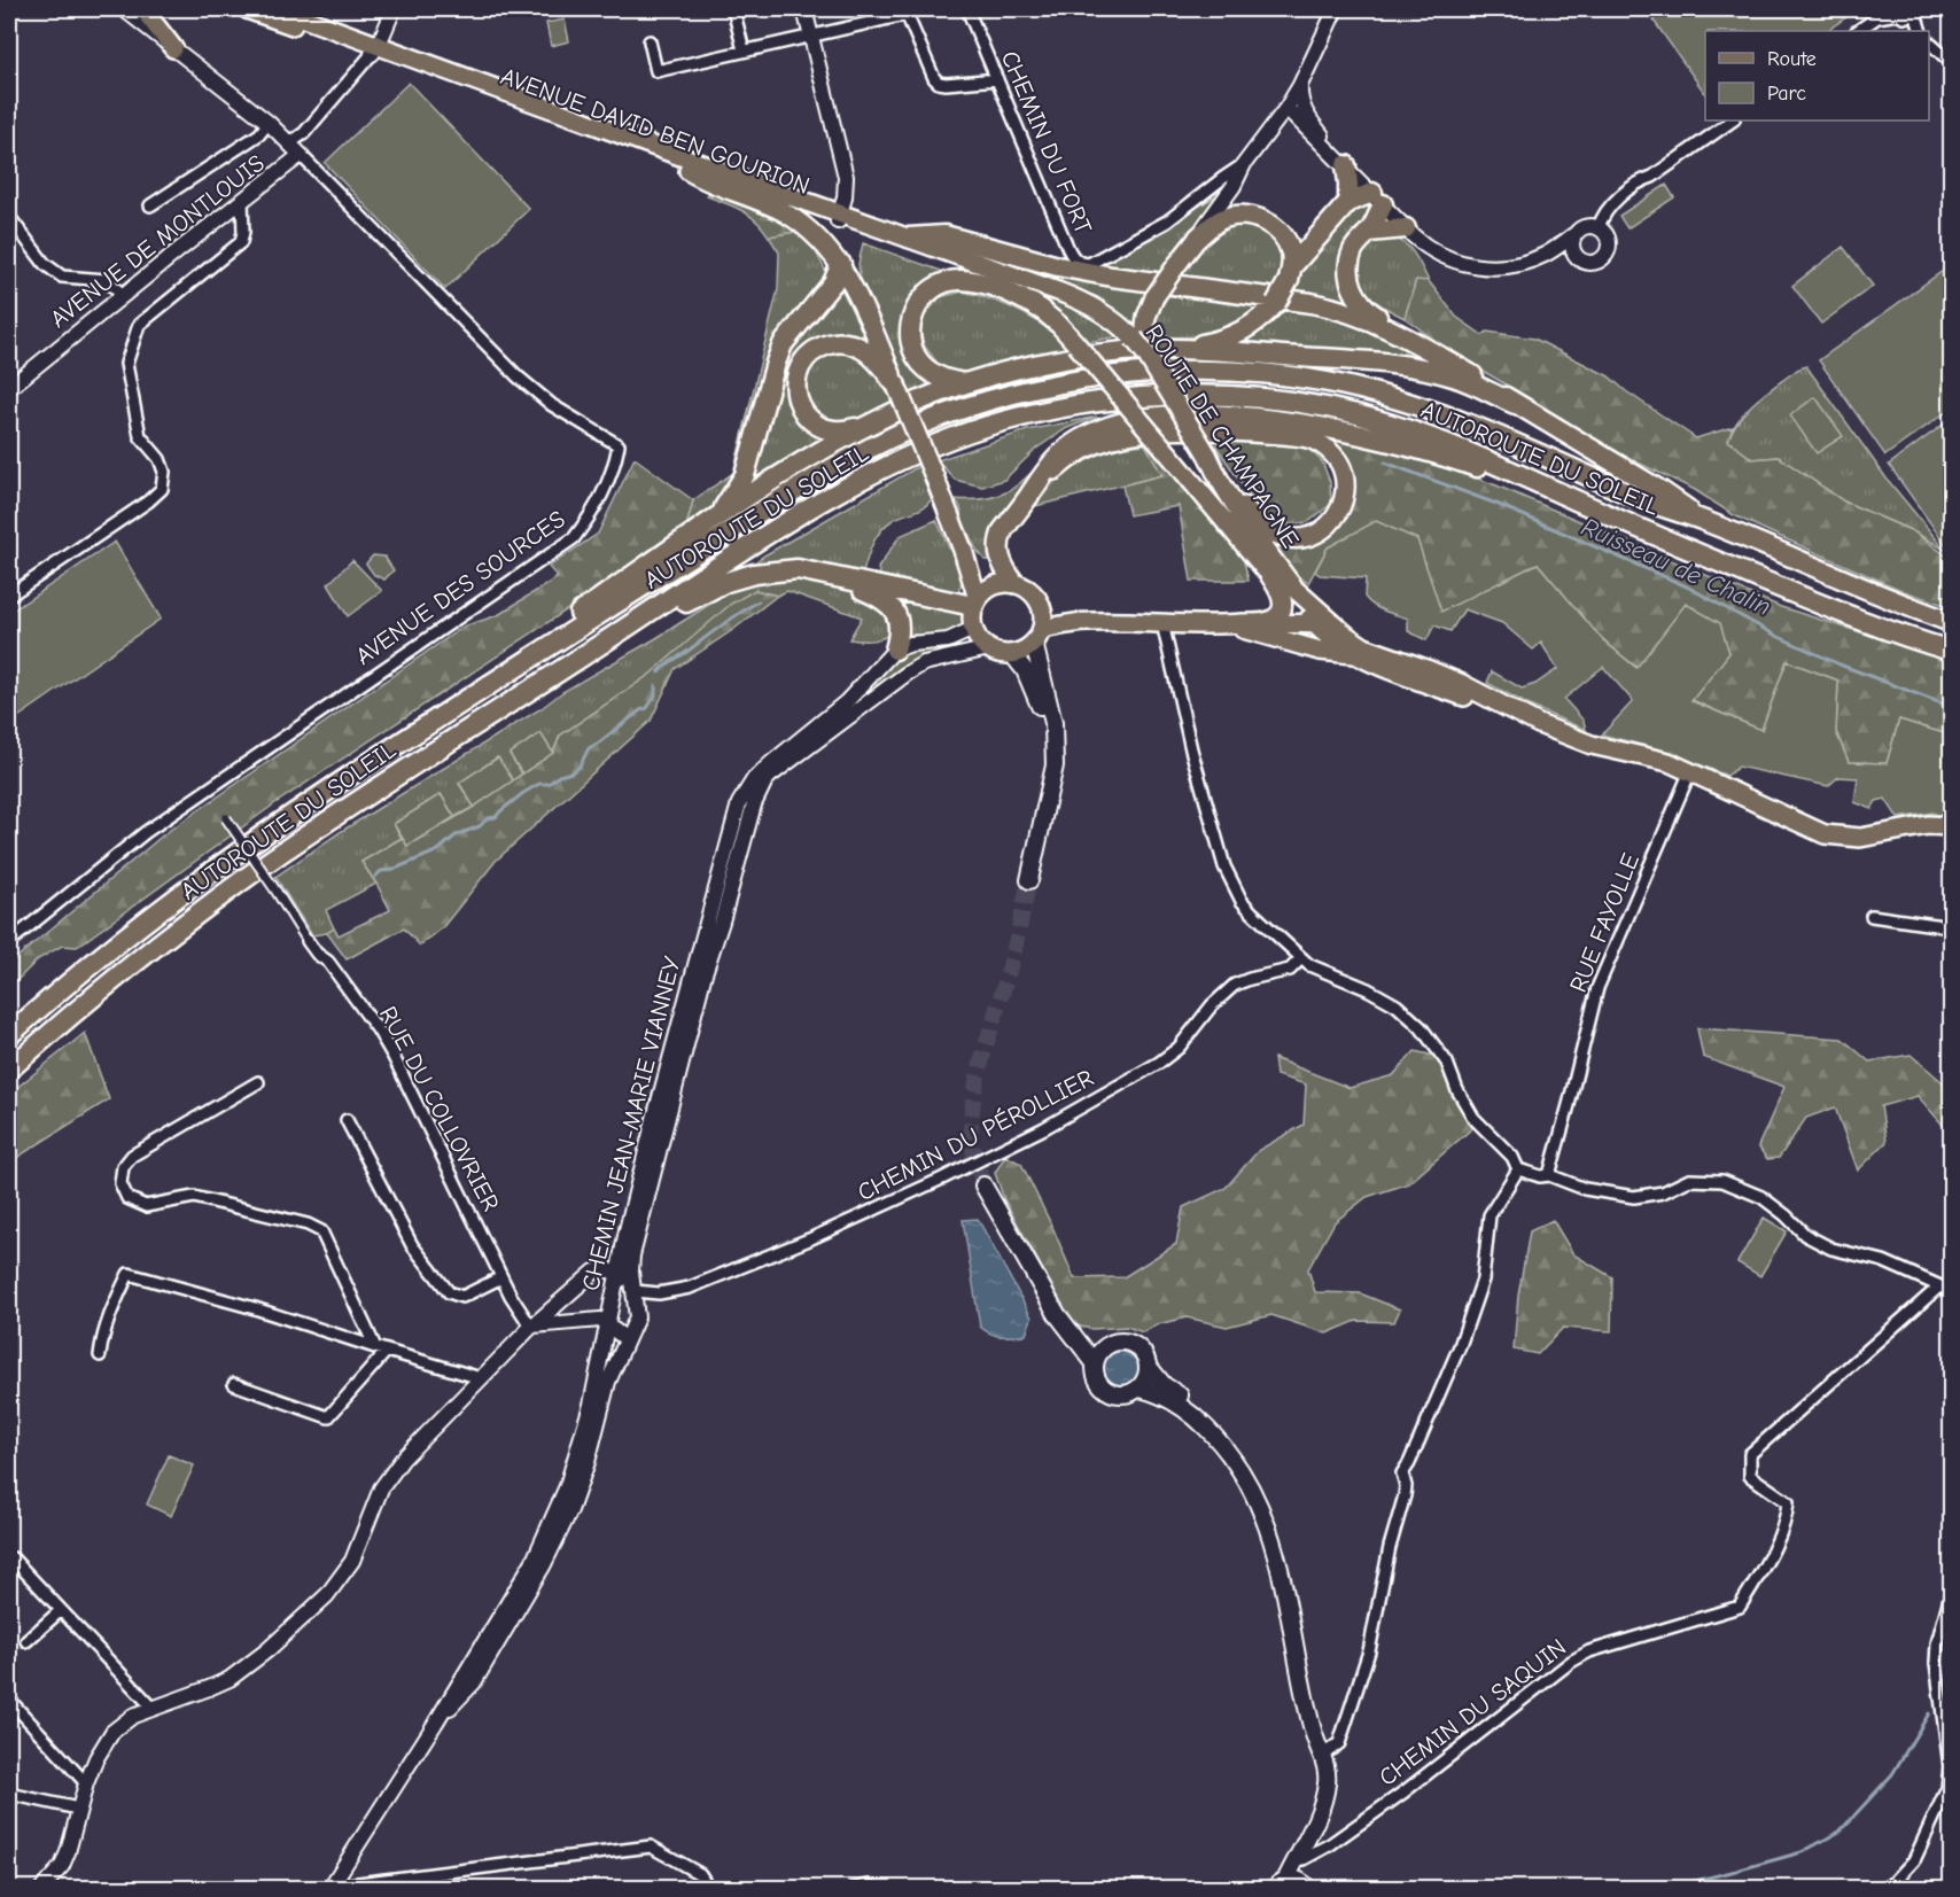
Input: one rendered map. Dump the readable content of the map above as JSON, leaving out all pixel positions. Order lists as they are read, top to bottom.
{
  "streets": {
    "highway": ["AUTOROUTE DU SOLEIL"],
    "main road": ["AVENUE DAVID BEN GOURION", "ROUTE DE CHAMPAGNE"],
    "street": [
      "CHEMIN DU FORT",
      "AVENUE DE MONTLOUIS",
      "AVENUE DES SOURCES",
      "RUE FAYOLLE",
      "RUE DU COLLOVRIER",
      "CHEMIN JEAN-MARIE VIANNEY",
      "CHEMIN DU PÉROLLIER",
      "CHEMIN DU SAQUIN"
    ]
  },
  "crossings": [
    ["AVENUE DAVID BEN GOURION", "ROUTE DE CHAMPAGNE"],
    ["AVENUE DE MONTLOUIS", "AVENUE DES SOURCES"],
    ["ROUTE DE CHAMPAGNE", "RUE FAYOLLE"],
    ["CHEMIN JEAN-MARIE VIANNEY", "CHEMIN DU PÉROLLIER"]
  ],
  "water": ["Ruisseau de Chalin"],
  "legend": ["Route", "Parc"]
}
